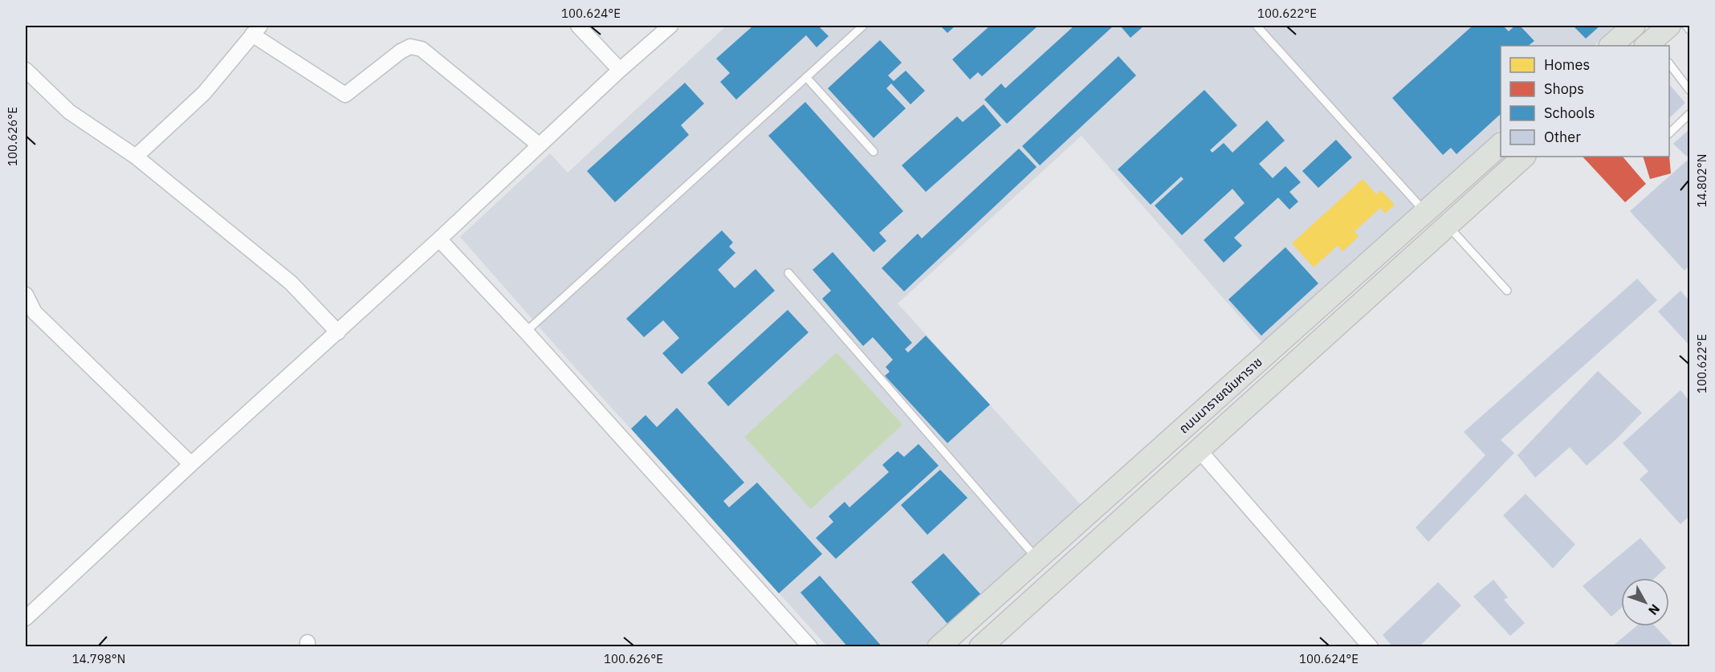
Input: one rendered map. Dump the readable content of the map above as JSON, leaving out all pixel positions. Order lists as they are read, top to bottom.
{
  "streets": {
    "main road": ["ถนนนารายณ์มหาราช"]
  },
  "legend": [
    "Homes",
    "Shops",
    "Schools",
    "Other"
  ],
  "north": "bottom right",
  "coordinates": [
    "100.624°E",
    "100.622°E",
    "100.626°E",
    "14.802°N",
    "14.798°N"
  ]
}
